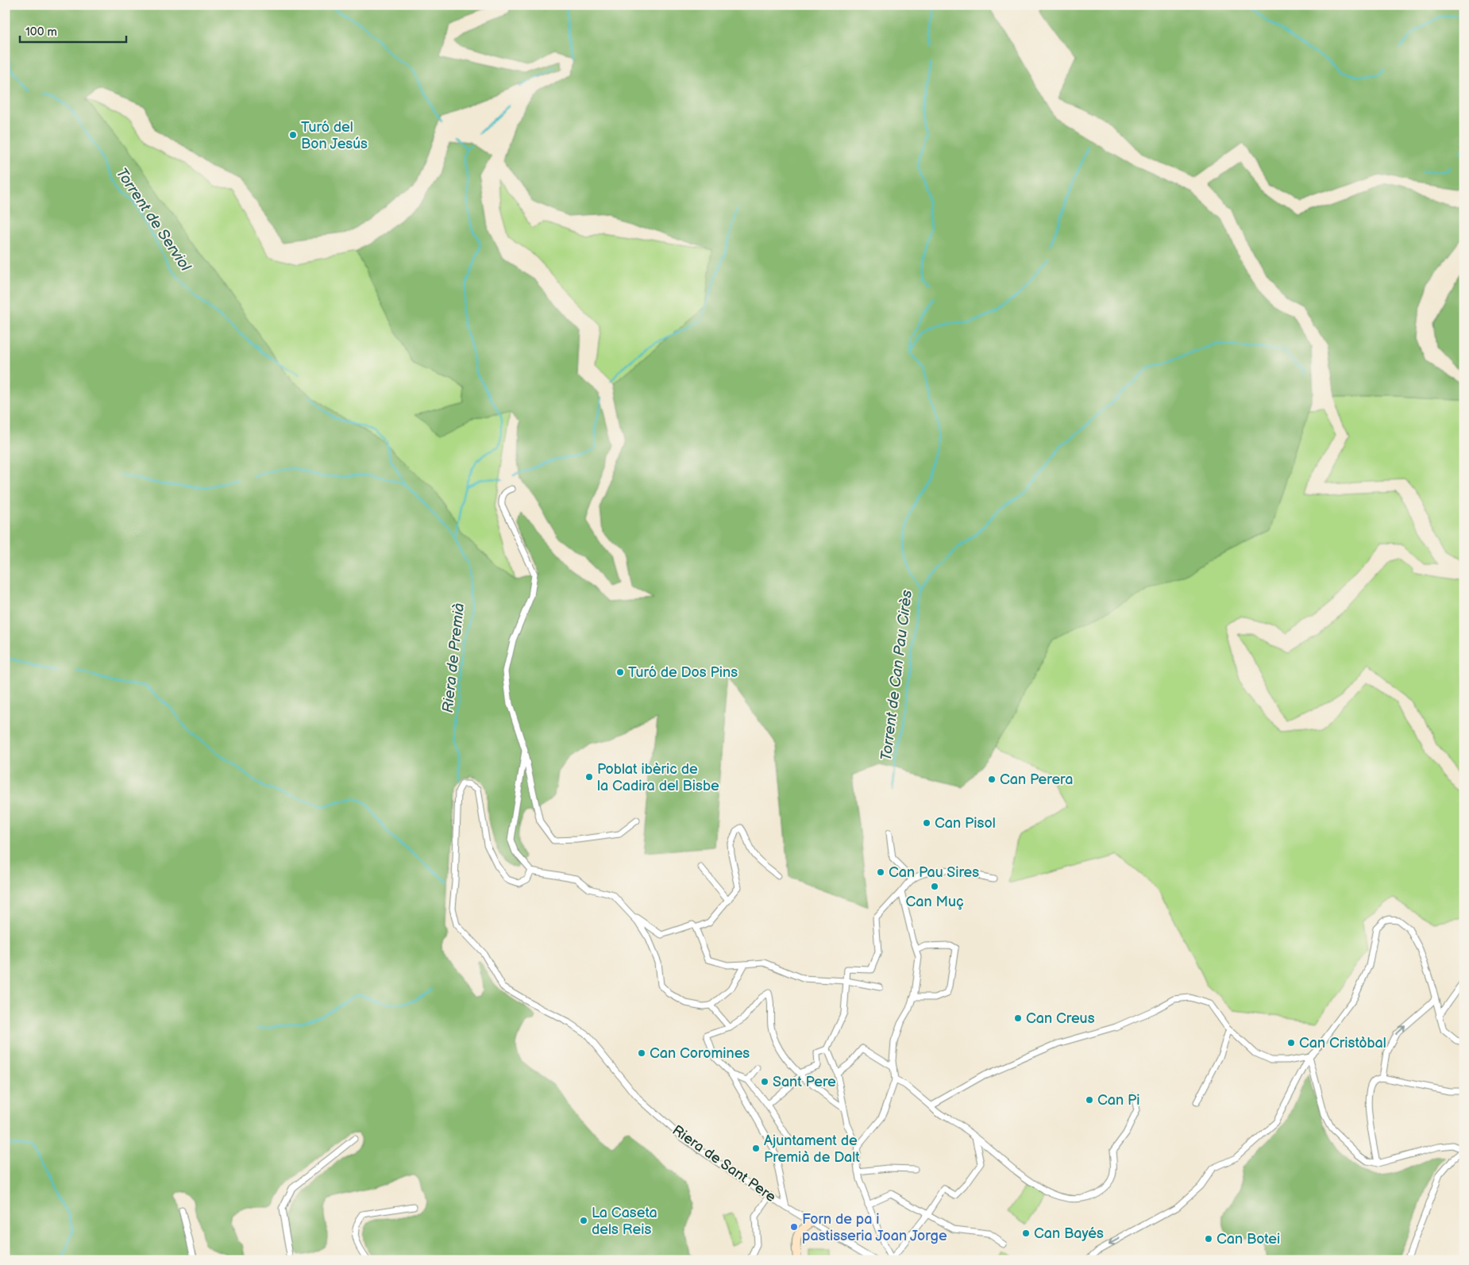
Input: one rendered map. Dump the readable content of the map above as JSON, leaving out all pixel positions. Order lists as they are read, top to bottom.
{
  "streets": {
    "street": ["Riera de Sant Pere"]
  },
  "water": ["Torrent de Serviol", "Riera de Premià", "Torrent de Can Pau Cirès"],
  "places": [
    "Turó del Bon Jesús",
    "Turó de Dos Pins",
    "Poblat ibèric de la Cadira del Bisbe",
    "Can Perera",
    "Can Pisol",
    "Can Pau Sires",
    "Can Muç",
    "Can Creus",
    "Can Cristòbal",
    "Can Coromines",
    "Sant Pere",
    "Can Pi",
    "Ajuntament de Premià de Dalt",
    "La Caseta dels Reis",
    "Forn de pa i pastisseria Joan Jorge",
    "Can Bayés",
    "Can Botei"
  ],
  "scale_bar": "100 m"
}
